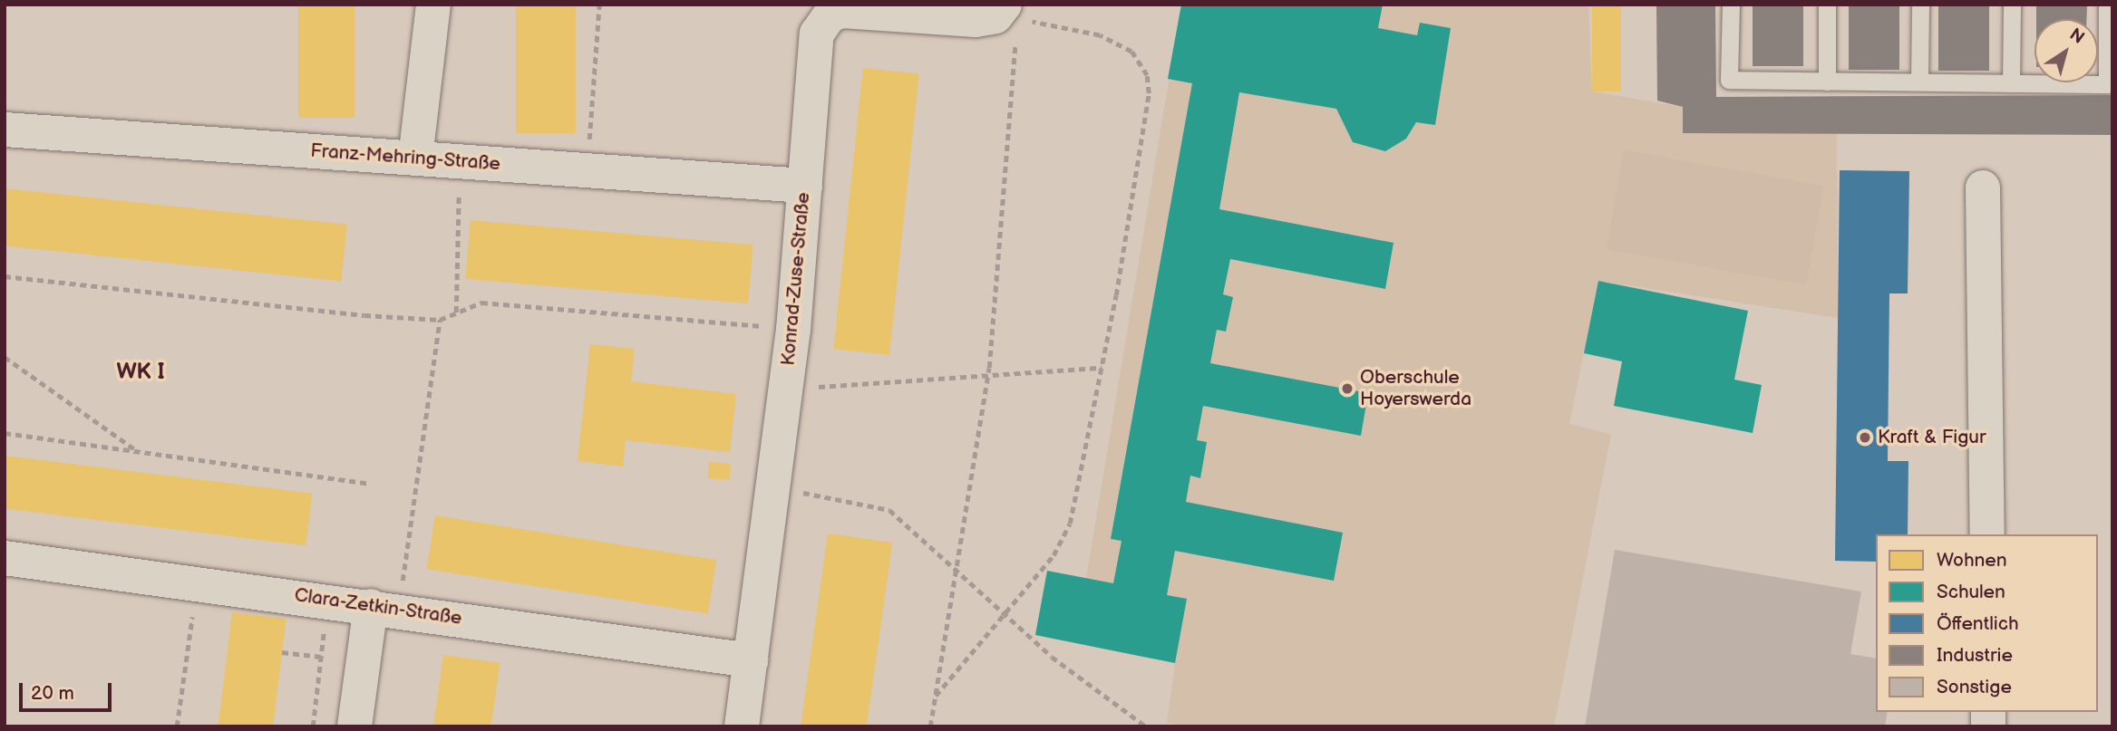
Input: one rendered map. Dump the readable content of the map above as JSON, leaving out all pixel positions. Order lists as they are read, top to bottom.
{
  "streets": {
    "street": ["Franz-Mehring-Straße", "Konrad-Zuse-Straße", "Clara-Zetkin-Straße"]
  },
  "crossings": [
    ["Franz-Mehring-Straße", "Konrad-Zuse-Straße"],
    ["Konrad-Zuse-Straße", "Clara-Zetkin-Straße"]
  ],
  "districts": ["WK I"],
  "places": ["Oberschule Hoyerswerda", "Kraft & Figur"],
  "legend": [
    "Wohnen",
    "Schulen",
    "Öffentlich",
    "Industrie",
    "Sonstige"
  ],
  "scale_bar": "20 m",
  "north": "top right"
}
